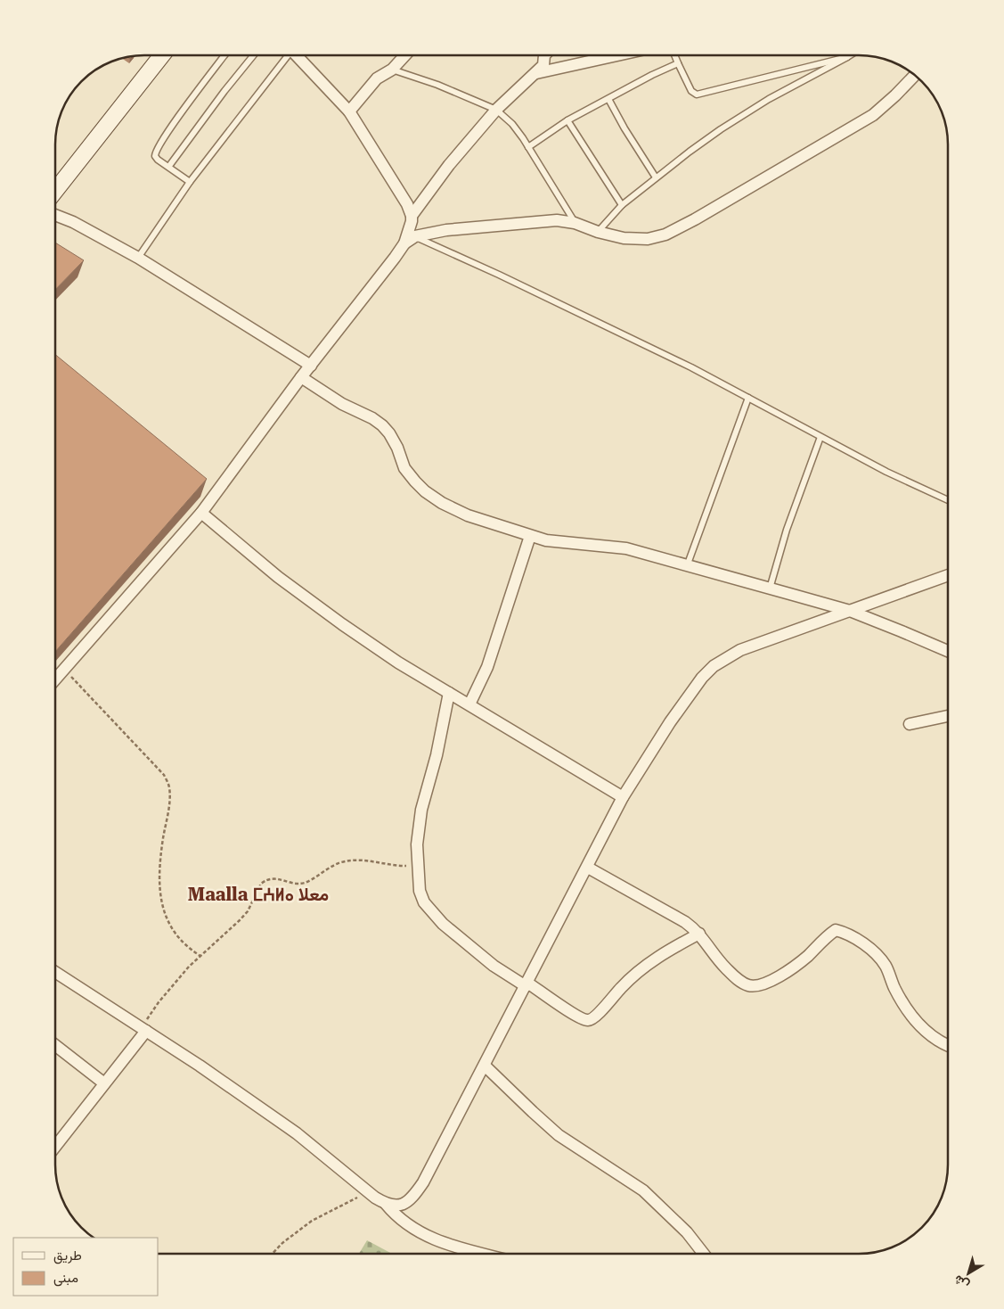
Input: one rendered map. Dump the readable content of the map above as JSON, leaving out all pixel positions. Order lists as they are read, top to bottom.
{
  "districts": ["Maalla ⵎⵄⵍⴰ معلا"],
  "legend": ["طريق", "مبنى"],
  "north": "bottom left"
}
